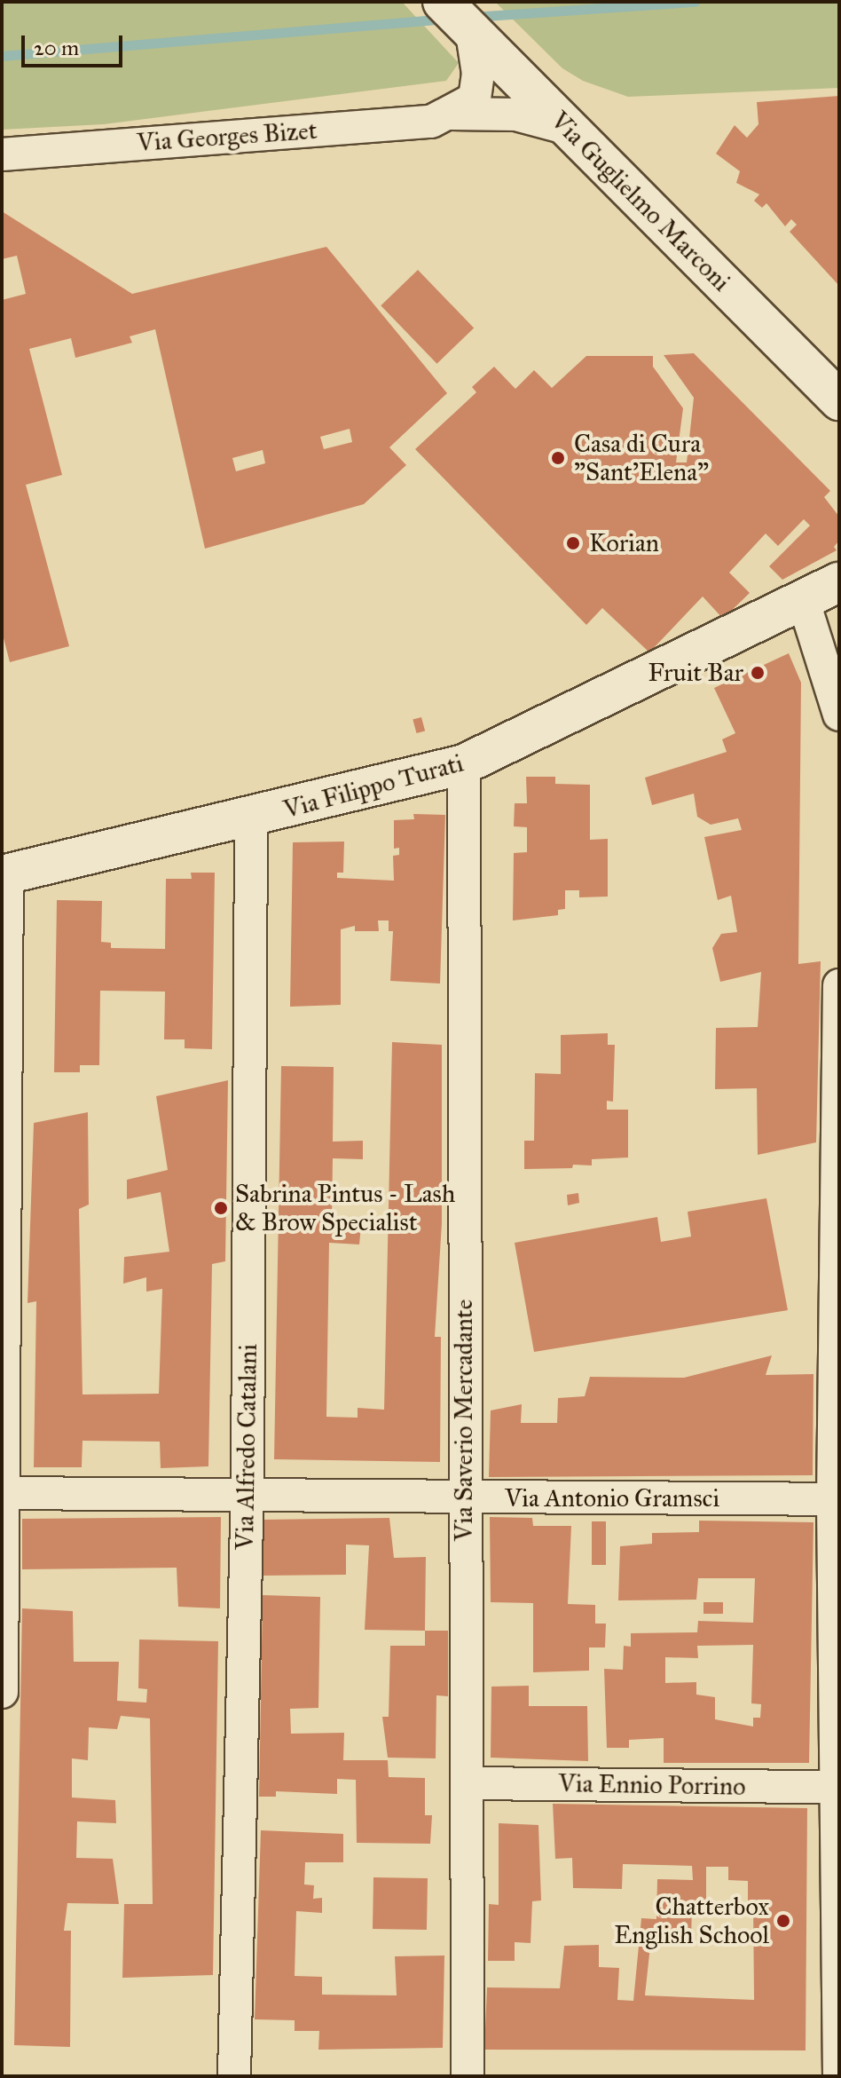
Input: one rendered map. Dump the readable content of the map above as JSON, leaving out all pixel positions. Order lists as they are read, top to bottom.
{
  "streets": {
    "street": [
      "Via Georges Bizet",
      "Via Guglielmo Marconi",
      "Via Filippo Turati",
      "Via Saverio Mercadante",
      "Via Alfredo Catalani",
      "Via Antonio Gramsci",
      "Via Ennio Porrino"
    ]
  },
  "crossings": [
    ["Via Georges Bizet", "Via Guglielmo Marconi"],
    ["Via Filippo Turati", "Via Saverio Mercadante"],
    ["Via Filippo Turati", "Via Alfredo Catalani"],
    ["Via Saverio Mercadante", "Via Antonio Gramsci"],
    ["Via Saverio Mercadante", "Via Ennio Porrino"],
    ["Via Alfredo Catalani", "Via Antonio Gramsci"]
  ],
  "places": [
    "Casa di Cura \"Sant'Elena\"",
    "Korian",
    "Fruit Bar",
    "Sabrina Pintus - Lash & Brow Specialist",
    "Chatterbox English School"
  ],
  "scale_bar": "20 m"
}
